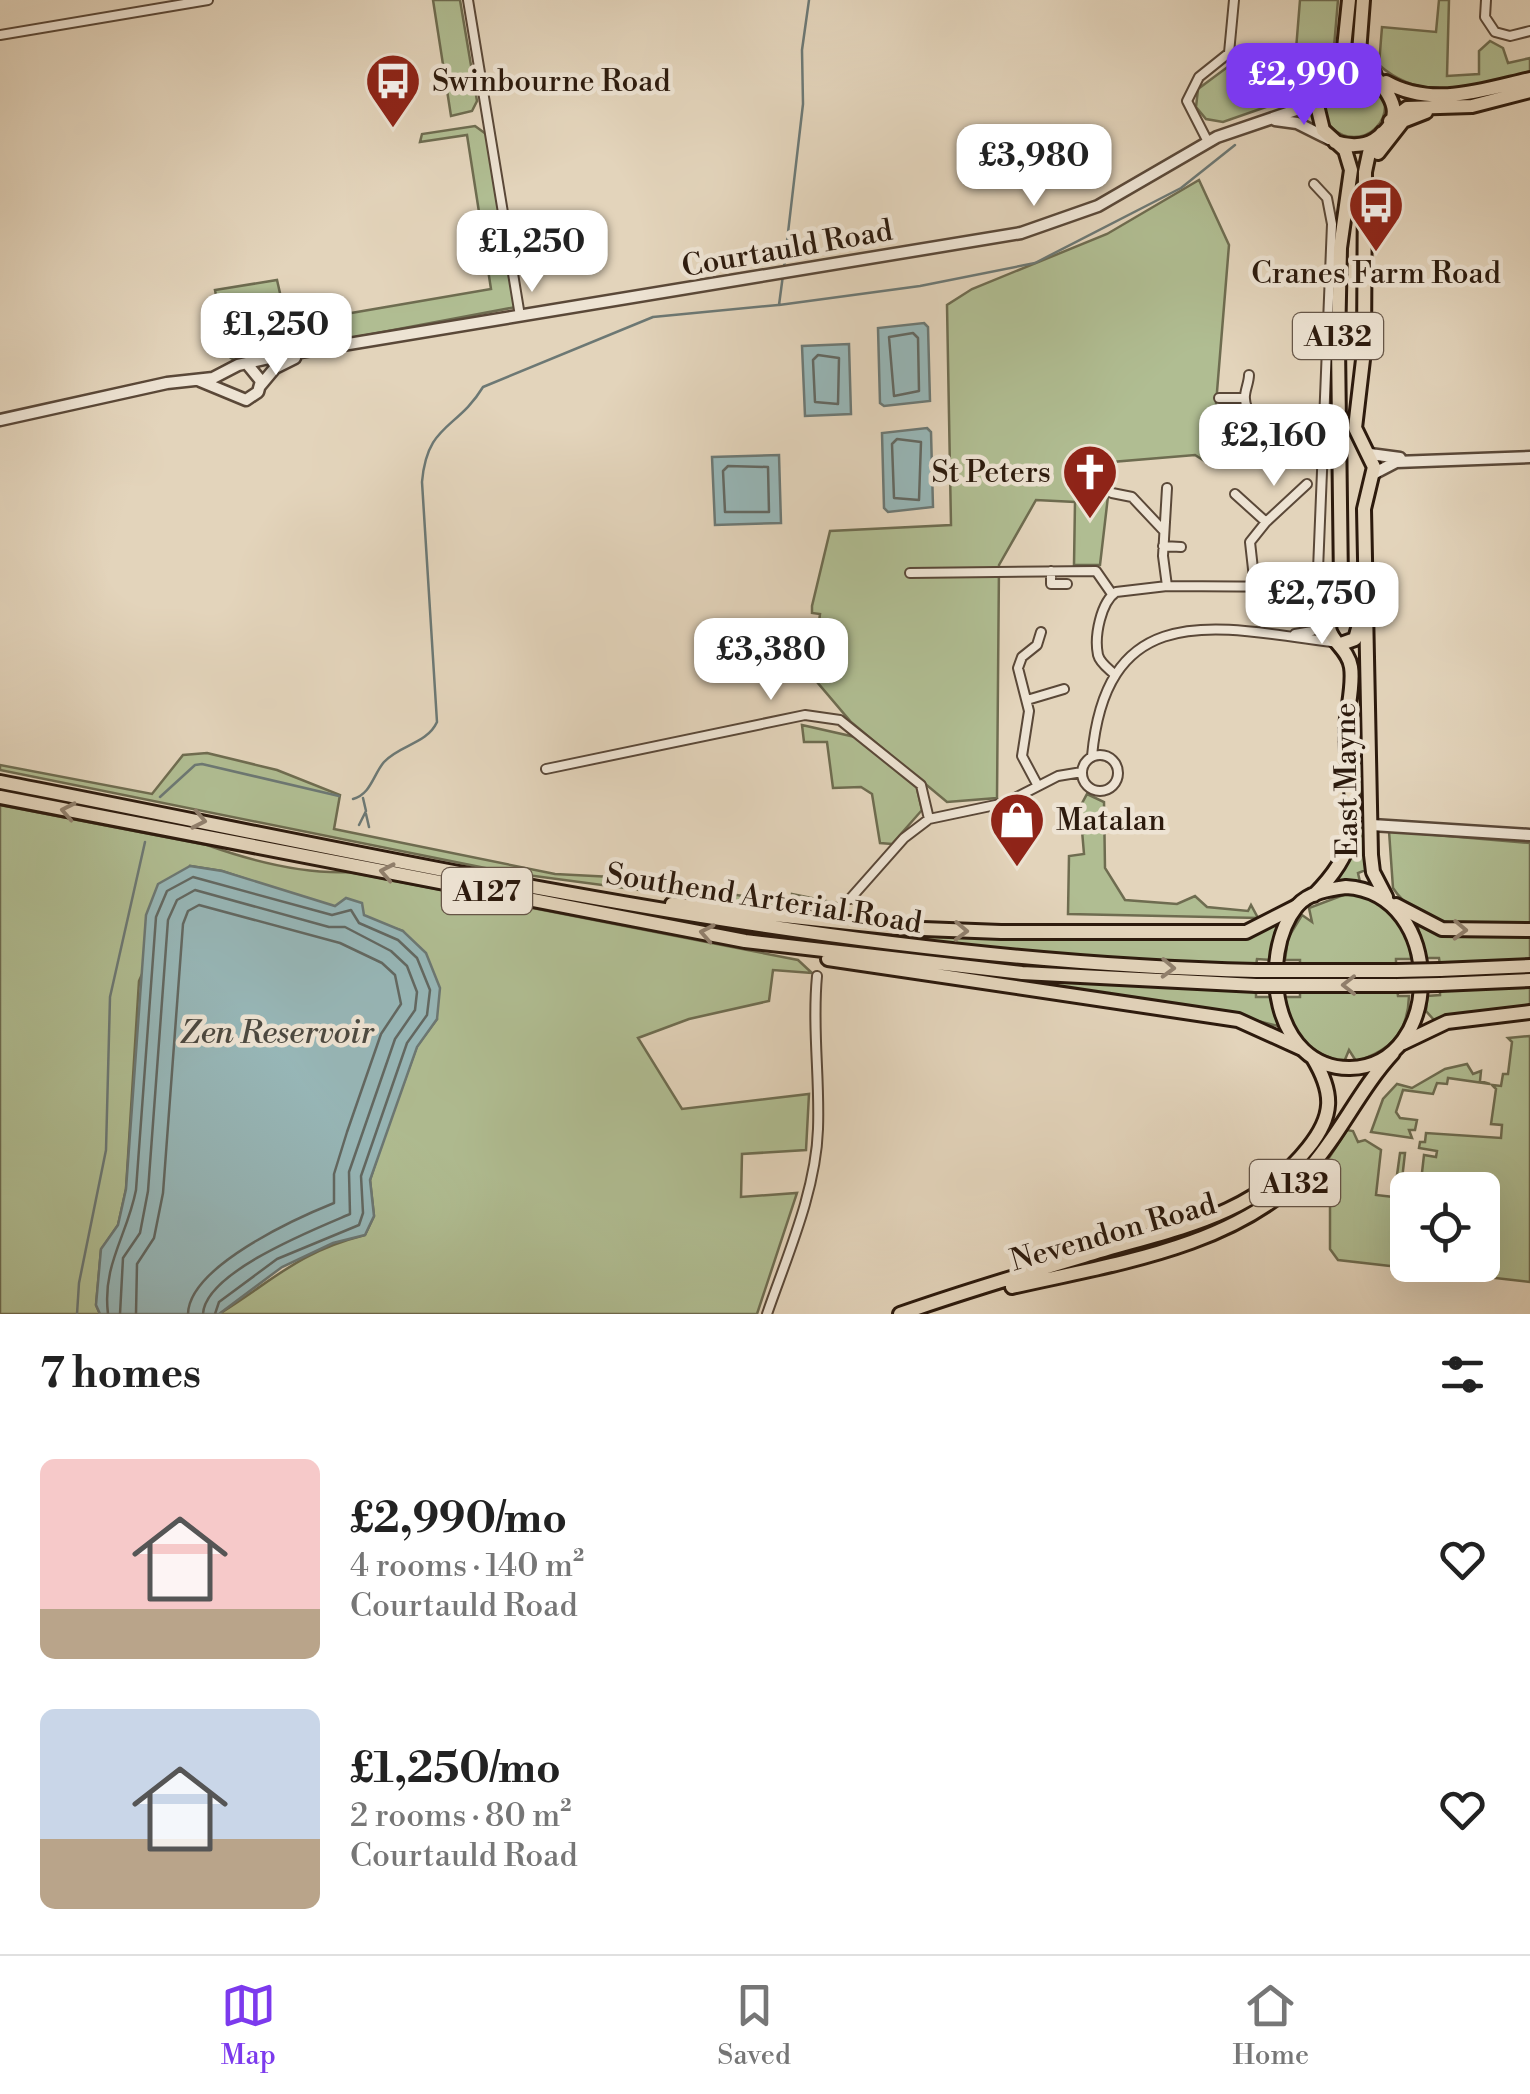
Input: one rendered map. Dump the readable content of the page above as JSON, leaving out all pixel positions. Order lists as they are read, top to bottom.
{
  "streets": {
    "main road": [
      "A132",
      "East Mayne",
      "A127",
      "Southend Arterial Road",
      "Nevendon Road"
    ],
    "street": ["Courtauld Road"]
  },
  "crossings": [
    ["Courtauld Road", "A132"],
    ["Courtauld Road", "East Mayne"],
    ["A132", "East Mayne"],
    ["A132", "A127"],
    ["A132", "Nevendon Road"],
    ["East Mayne", "A127"],
    ["East Mayne", "Nevendon Road"],
    ["A127", "Southend Arterial Road"],
    ["A127", "Nevendon Road"]
  ],
  "water": ["Zen Reservoir"],
  "places": {
    "bus stop": ["Swinbourne Road", "Cranes Farm Road"],
    "church": ["St Peters"],
    "shop": ["Matalan"]
  },
  "page": {
    "price": [
      "£2,990",
      "£3,980",
      "£1,250",
      "£1,250",
      "£2,160",
      "£2,750",
      "£3,380"
    ],
    "heading": "7 homes",
    "list": [
      {
        "name": "£2,990/mo",
        "note": "4 rooms · 140 m² · Courtauld Road"
      },
      {
        "name": "£1,250/mo",
        "note": "2 rooms · 80 m² · Courtauld Road"
      }
    ],
    "tabs": ["Map", "Saved", "Home"]
  }
}
